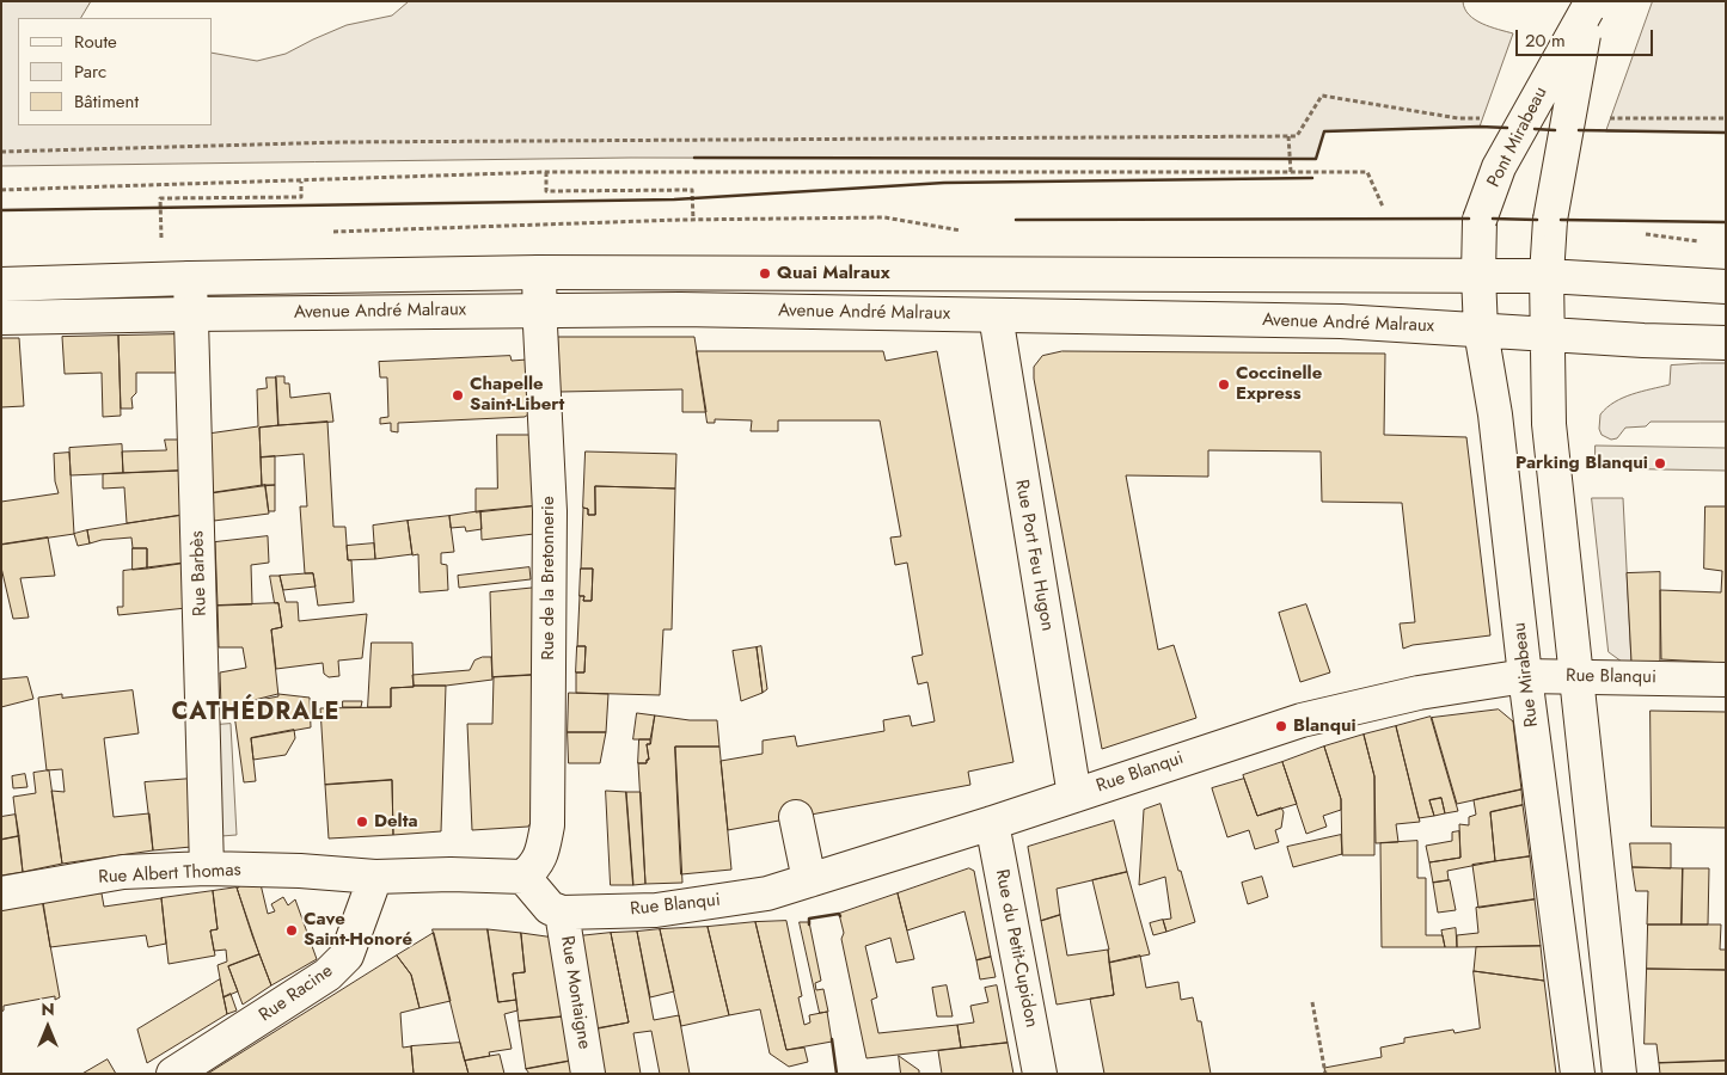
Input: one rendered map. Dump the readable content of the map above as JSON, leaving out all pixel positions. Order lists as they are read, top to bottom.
{
  "streets": {
    "main road": [
      "Pont Mirabeau",
      "Avenue André Malraux",
      "Rue Port Feu Hugon",
      "Rue Barbès",
      "Rue de la Bretonnerie",
      "Rue Mirabeau",
      "Rue Blanqui",
      "Rue Albert Thomas",
      "Rue du Petit-Cupidon",
      "Rue Montaigne",
      "Rue Racine"
    ]
  },
  "crossings": [
    ["Pont Mirabeau", "Avenue André Malraux"],
    ["Pont Mirabeau", "Rue Mirabeau"],
    ["Avenue André Malraux", "Rue Port Feu Hugon"],
    ["Avenue André Malraux", "Rue Barbès"],
    ["Avenue André Malraux", "Rue de la Bretonnerie"],
    ["Avenue André Malraux", "Rue Mirabeau"],
    ["Rue Port Feu Hugon", "Rue Blanqui"],
    ["Rue Barbès", "Rue Albert Thomas"],
    ["Rue de la Bretonnerie", "Rue Albert Thomas"],
    ["Rue Mirabeau", "Rue Blanqui"],
    ["Rue Blanqui", "Rue du Petit-Cupidon"],
    ["Rue Blanqui", "Rue Montaigne"],
    ["Rue Albert Thomas", "Rue Racine"]
  ],
  "districts": ["CATHÉDRALE"],
  "places": [
    "Quai Malraux",
    "Coccinelle Express",
    "Chapelle Saint-Libert",
    "Parking Blanqui",
    "Blanqui",
    "Delta",
    "Cave Saint-Honoré"
  ],
  "legend": ["Route", "Parc", "Bâtiment"],
  "scale_bar": "20 m",
  "north": "top"
}
